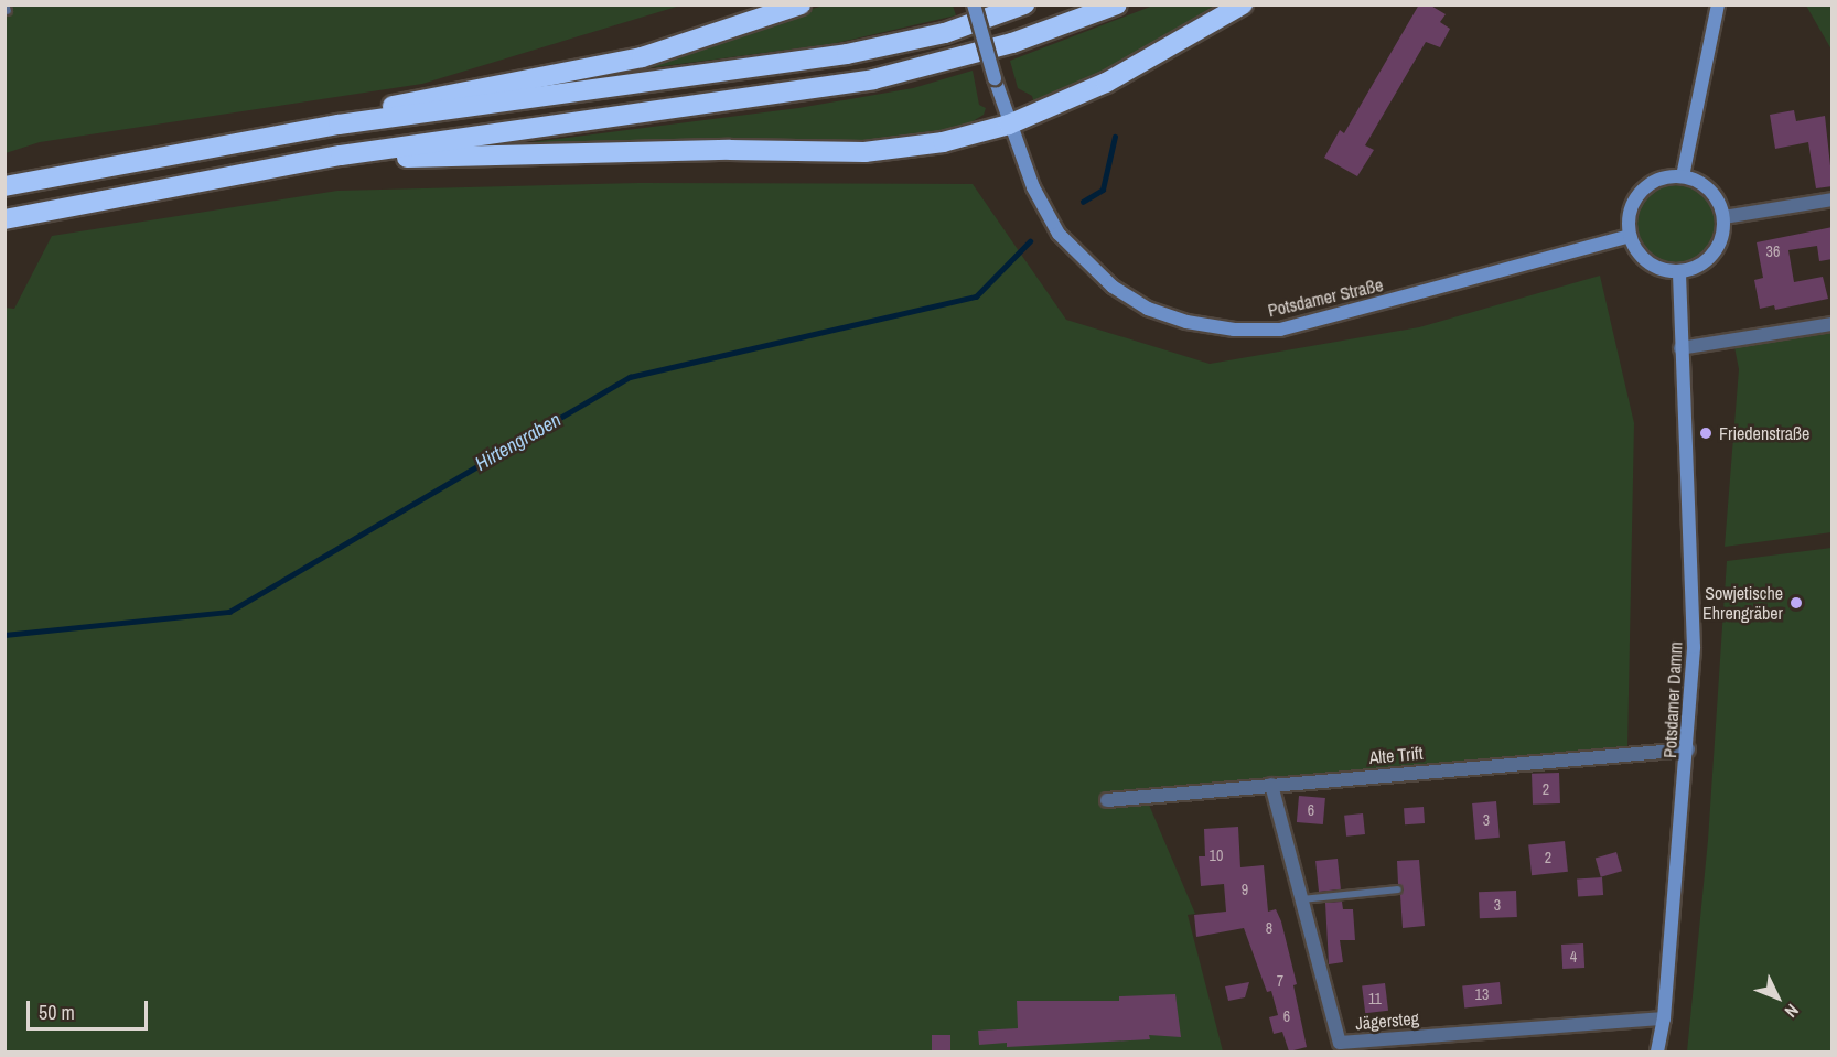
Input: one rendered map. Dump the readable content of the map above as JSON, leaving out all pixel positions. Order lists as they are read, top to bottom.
{
  "streets": {
    "street": [
      "Potsdamer Straße",
      "Potsdamer Damm",
      "Alte Trift",
      "Jägersteg"
    ]
  },
  "crossings": [
    ["Potsdamer Straße", "Potsdamer Damm"],
    ["Potsdamer Damm", "Alte Trift"],
    ["Potsdamer Damm", "Jägersteg"],
    ["Alte Trift", "Jägersteg"]
  ],
  "water": ["Hirtengraben"],
  "places": ["Friedenstraße", "Sowjetische Ehrengräber"],
  "house_numbers": [
    "36",
    "2",
    "6",
    "3",
    "10",
    "2",
    "9",
    "3",
    "8",
    "4",
    "7",
    "13",
    "11",
    "6"
  ],
  "scale_bar": "50 m",
  "north": "bottom right"
}
